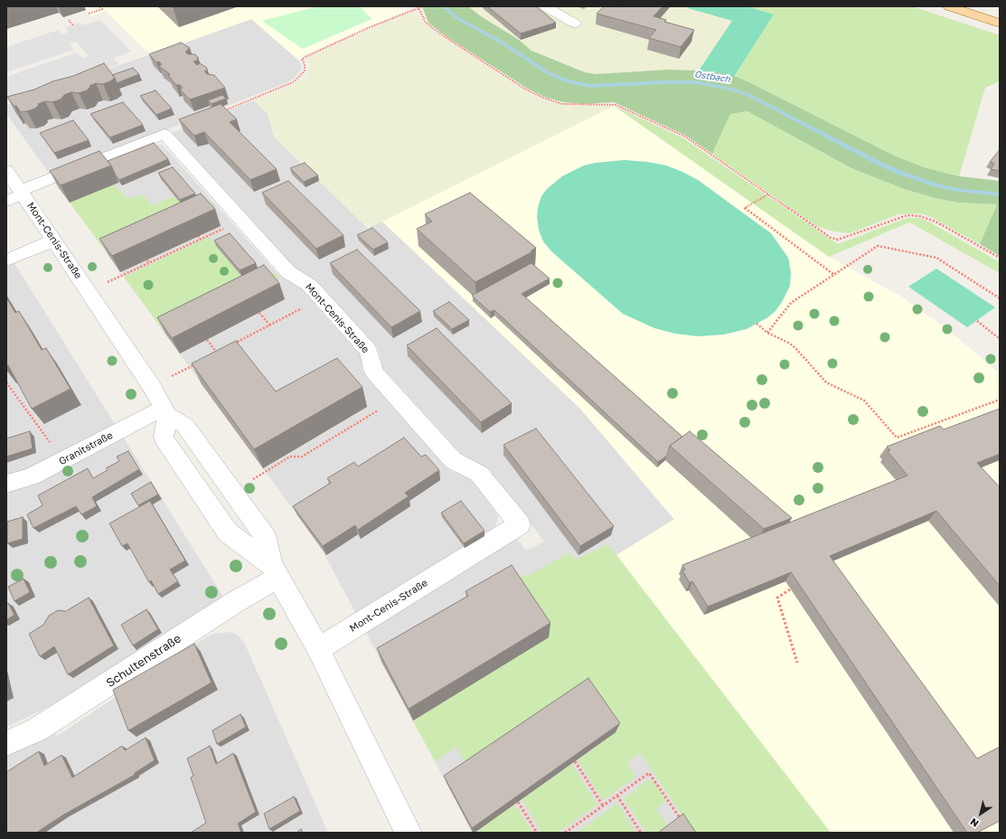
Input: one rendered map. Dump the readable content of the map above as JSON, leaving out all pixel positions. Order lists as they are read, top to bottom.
{
  "streets": {
    "street": ["Mont-Cenis-Straße", "Granitstraße", "Schultenstraße"]
  },
  "crossings": [
    ["Mont-Cenis-Straße", "Granitstraße"],
    ["Mont-Cenis-Straße", "Schultenstraße"]
  ],
  "water": ["Ostbach"],
  "north": "bottom left"
}
